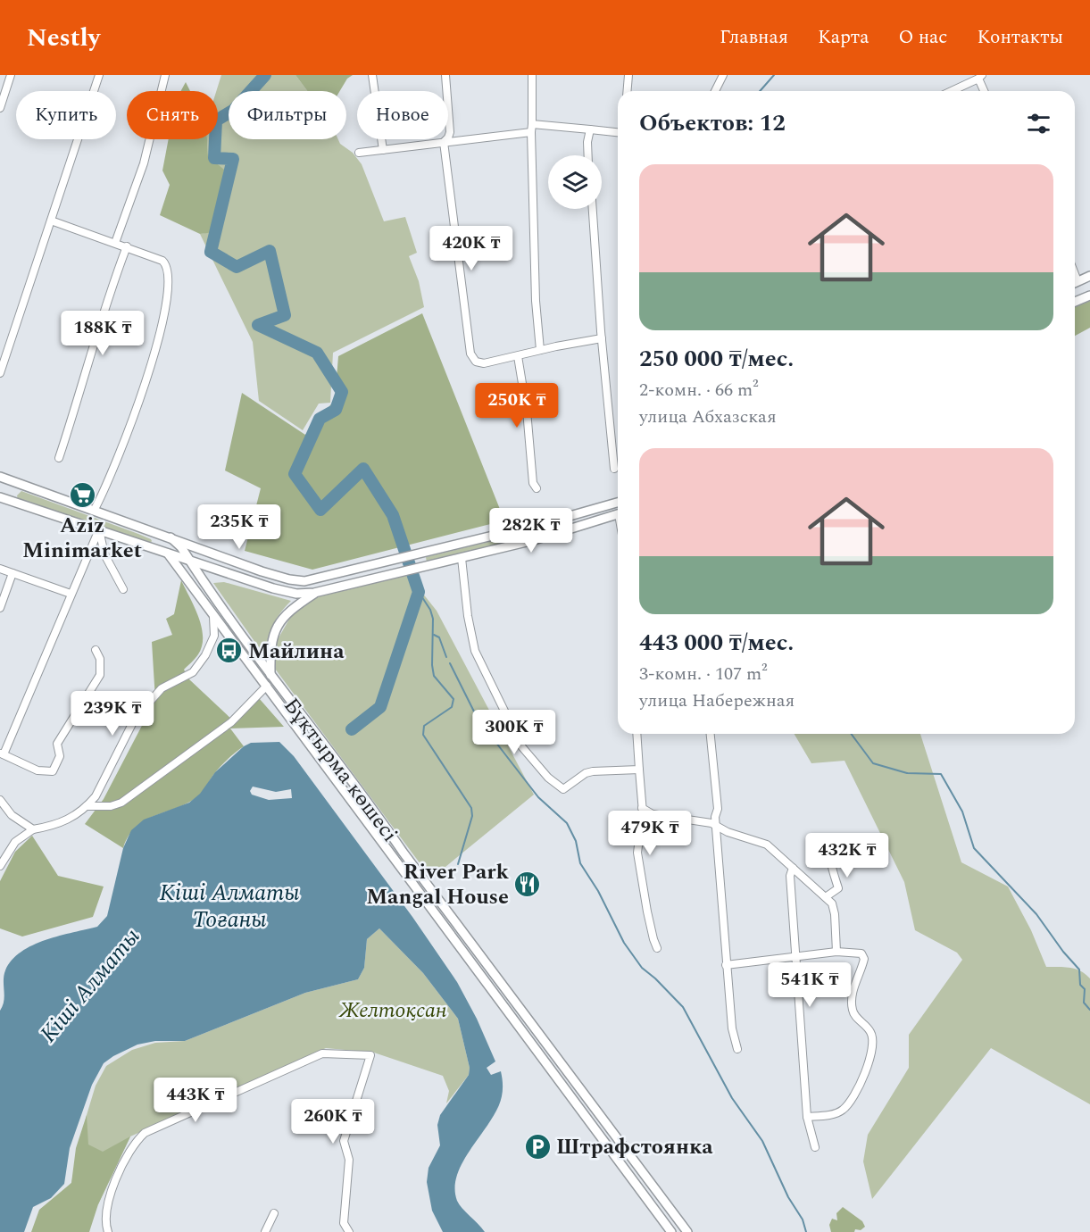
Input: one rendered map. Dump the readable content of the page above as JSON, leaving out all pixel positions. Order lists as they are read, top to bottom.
{
  "streets": {
    "main road": ["Бұқтырма көшесі"]
  },
  "water": ["Кіші Алматы Тоғаны", "Кіші Алматы"],
  "parks": ["Желтоқсан"],
  "places": {
    "supermarket": ["Aziz Minimarket"],
    "bus stop": ["Майлина"],
    "restaurant": ["River Park Mangal House"],
    "parking": ["Штрафстоянка"]
  },
  "page": {
    "header": "Nestly",
    "nav": [
      "Главная",
      "Карта",
      "О нас",
      "Контакты"
    ],
    "chip": [
      "Купить",
      "Снять",
      "Фильтры",
      "Новое"
    ],
    "heading": "Объектов: 12",
    "list": [
      {
        "name": "250 000 ₸/мес.",
        "note": "2-комн. · 66 m² · улица Абхазская"
      },
      {
        "name": "443 000 ₸/мес.",
        "note": "3-комн. · 107 m² · улица Набережная"
      }
    ],
    "price": [
      "420K ₸",
      "188K ₸",
      "250K ₸",
      "235K ₸",
      "282K ₸",
      "239K ₸",
      "300K ₸",
      "479K ₸",
      "432K ₸",
      "541K ₸",
      "443K ₸",
      "260K ₸"
    ]
  }
}
